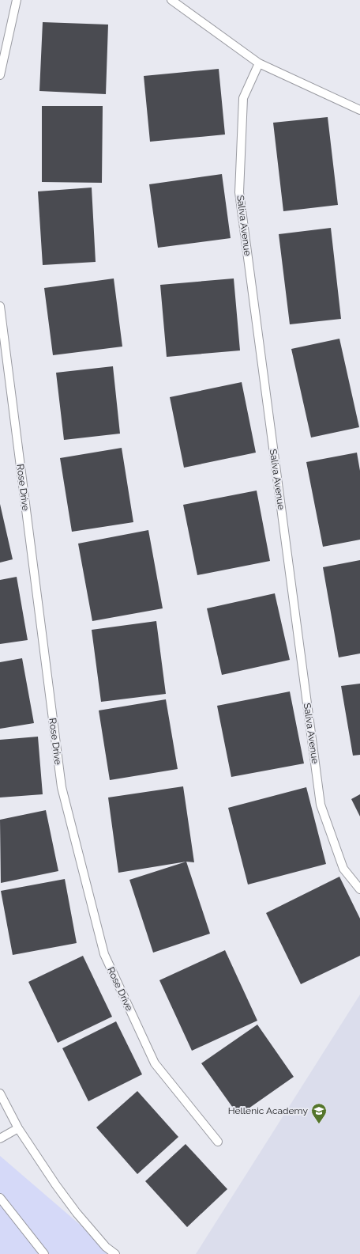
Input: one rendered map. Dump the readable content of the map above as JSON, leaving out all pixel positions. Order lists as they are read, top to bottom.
{
  "streets": {
    "lane": ["Saliva Avenue", "Rose Drive"]
  },
  "places": {
    "school or university": ["Hellenic Academy"]
  }
}
